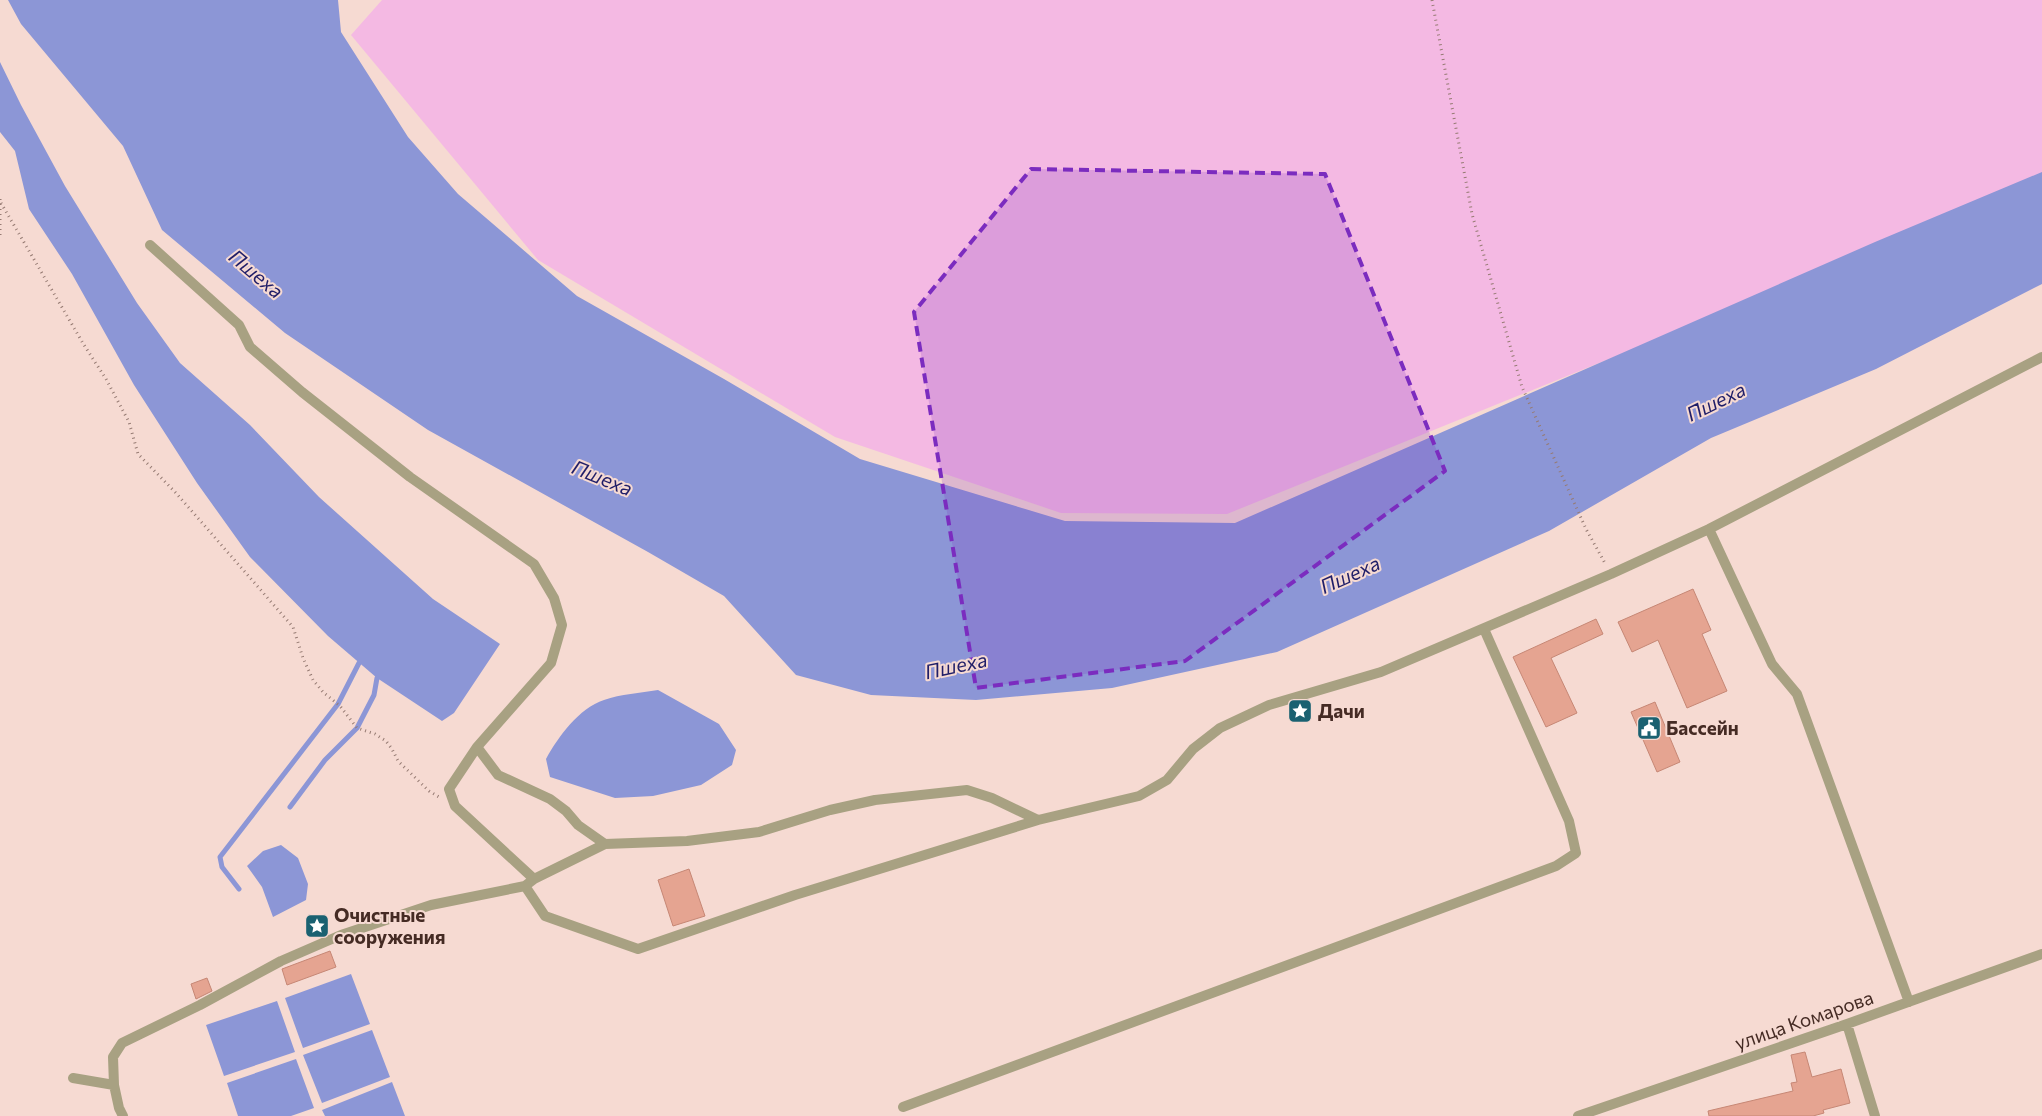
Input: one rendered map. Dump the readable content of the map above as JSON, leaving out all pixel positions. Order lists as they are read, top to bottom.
{
  "streets": {
    "lane": ["улица Комарова"]
  },
  "water": ["Пшеха"],
  "places": {
    "place": ["Дачи", "Очистные сооружения"],
    "public building": ["Бассейн"]
  }
}
